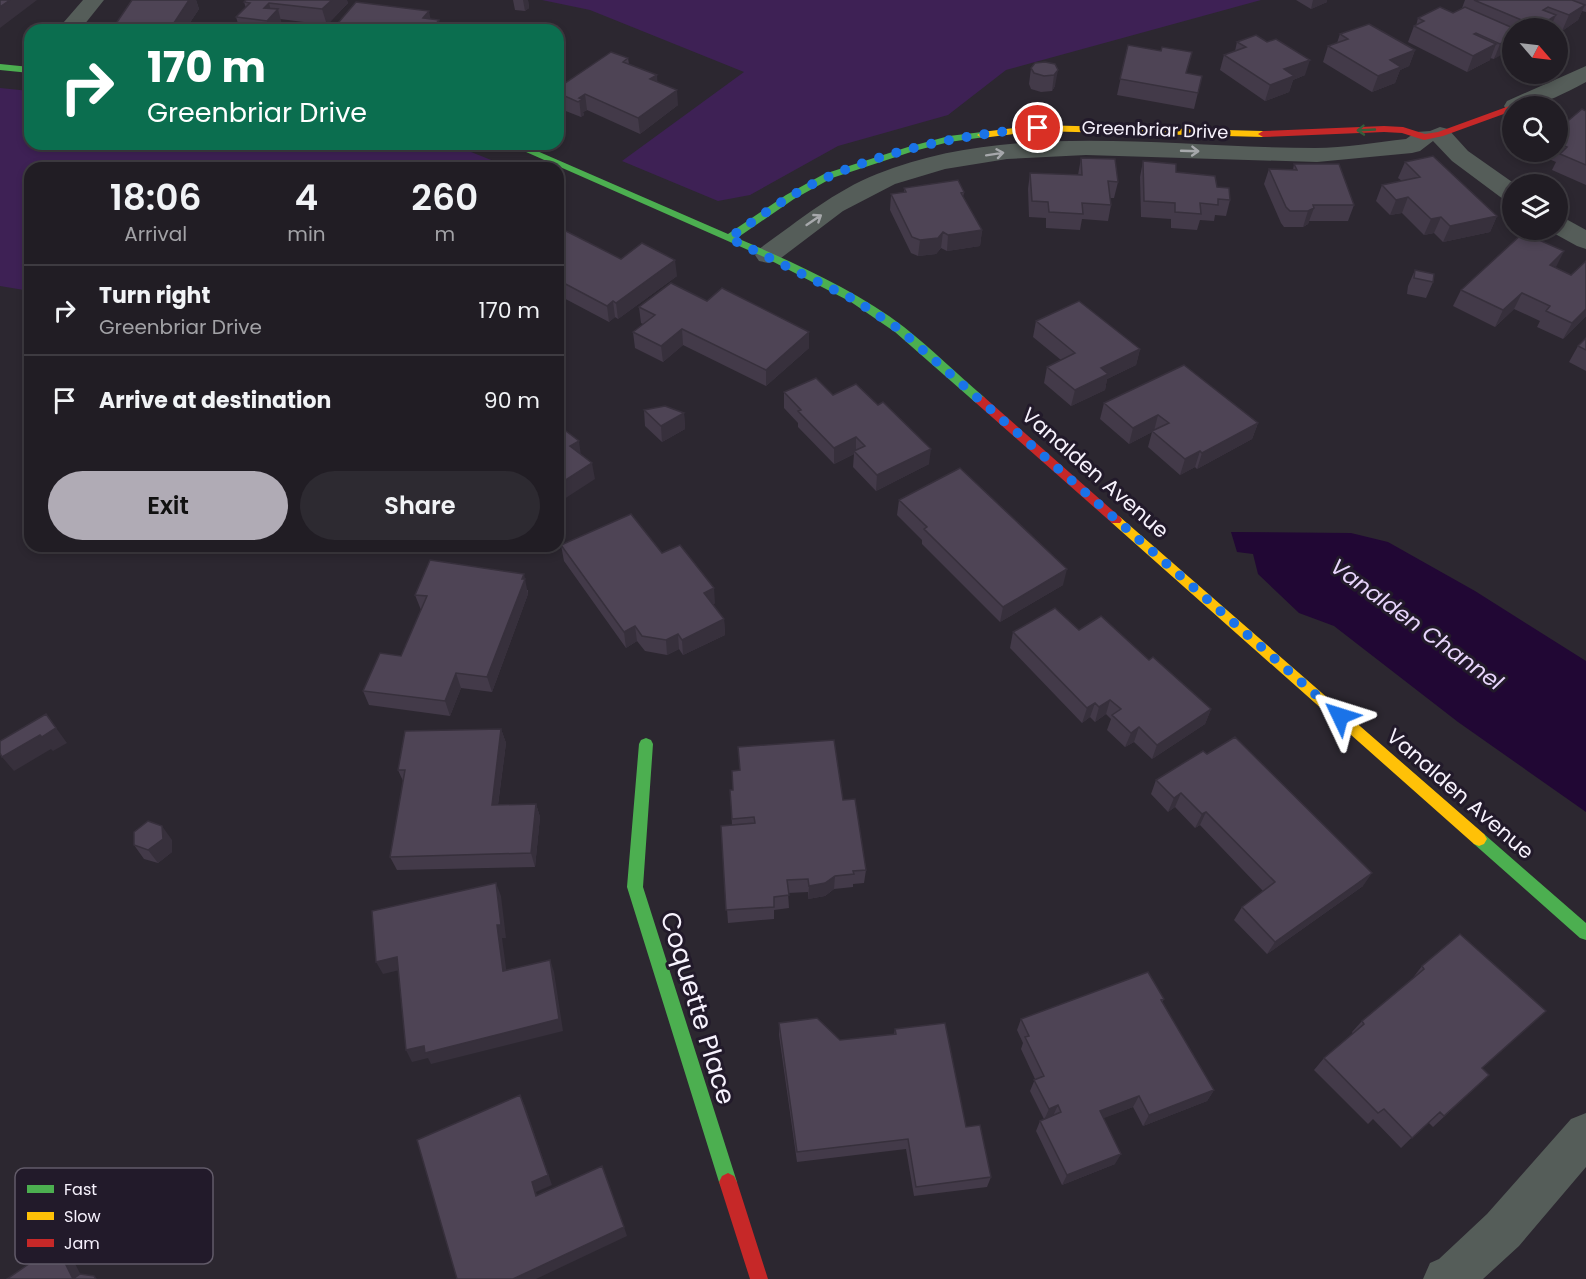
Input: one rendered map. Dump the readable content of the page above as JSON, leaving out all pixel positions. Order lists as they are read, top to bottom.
{
  "streets": {
    "street": ["Greenbriar Drive", "Vanalden Avenue", "Coquette Place"]
  },
  "crossings": [
    ["Greenbriar Drive", "Vanalden Avenue"]
  ],
  "water": ["Vanalden Channel"],
  "legend": ["Fast", "Slow", "Jam"],
  "north": "bottom right",
  "page": {
    "turn": ["170 m", "Greenbriar Drive"],
    "eta": [
      "18:06",
      "Arrival",
      "4",
      "min",
      "260",
      "m"
    ],
    "list": [
      {
        "name": "Turn right",
        "note": "Greenbriar Drive",
        "value": "170 m"
      },
      {
        "name": "Arrive at destination",
        "value": "90 m"
      }
    ],
    "buttons": ["Exit", "Share"]
  }
}
